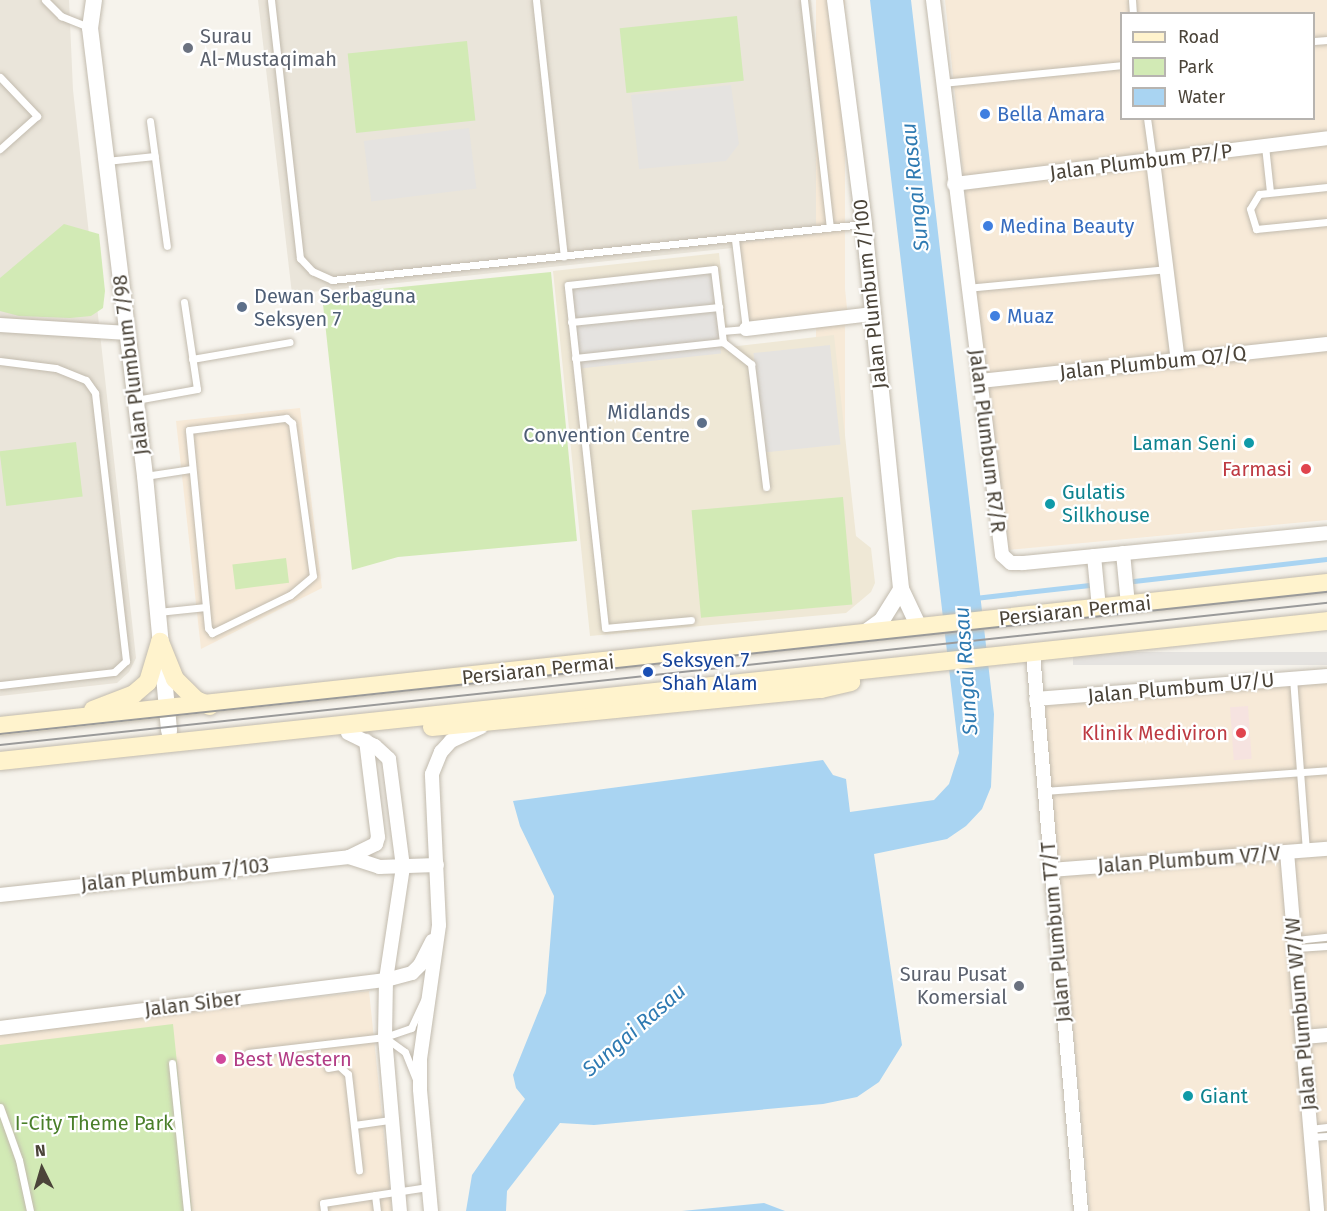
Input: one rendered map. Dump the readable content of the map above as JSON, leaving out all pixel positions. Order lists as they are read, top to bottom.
{
  "streets": {
    "main road": ["Persiaran Permai"],
    "street": [
      "Jalan Plumbum P7/P",
      "Jalan Plumbum 7/100",
      "Jalan Plumbum Q7/Q",
      "Jalan Plumbum 7/98",
      "Jalan Plumbum R7/R",
      "Jalan Plumbum U7/U",
      "Jalan Plumbum V7/V",
      "Jalan Plumbum 7/103",
      "Jalan Plumbum T7/T",
      "Jalan Siber",
      "Jalan Plumbum W7/W"
    ]
  },
  "crossings": [
    ["Jalan Plumbum P7/P", "Jalan Plumbum R7/R"],
    ["Jalan Plumbum 7/100", "Persiaran Permai"],
    ["Jalan Plumbum Q7/Q", "Jalan Plumbum R7/R"],
    ["Jalan Plumbum 7/98", "Persiaran Permai"],
    ["Persiaran Permai", "Jalan Plumbum T7/T"],
    ["Jalan Plumbum U7/U", "Jalan Plumbum T7/T"],
    ["Jalan Plumbum V7/V", "Jalan Plumbum T7/T"],
    ["Jalan Plumbum V7/V", "Jalan Plumbum W7/W"]
  ],
  "water": ["Sungai Rasau"],
  "parks": ["I-City Theme Park"],
  "places": [
    "Surau Al-Mustaqimah",
    "Bella Amara",
    "Medina Beauty",
    "Dewan Serbaguna Seksyen 7",
    "Muaz",
    "Midlands Convention Centre",
    "Laman Seni",
    "Farmasi",
    "Gulatis Silkhouse",
    "Seksyen 7 Shah Alam",
    "Klinik Mediviron",
    "Surau Pusat Komersial",
    "Best Western",
    "Giant"
  ],
  "legend": ["Road", "Park", "Water"],
  "north": "top"
}
